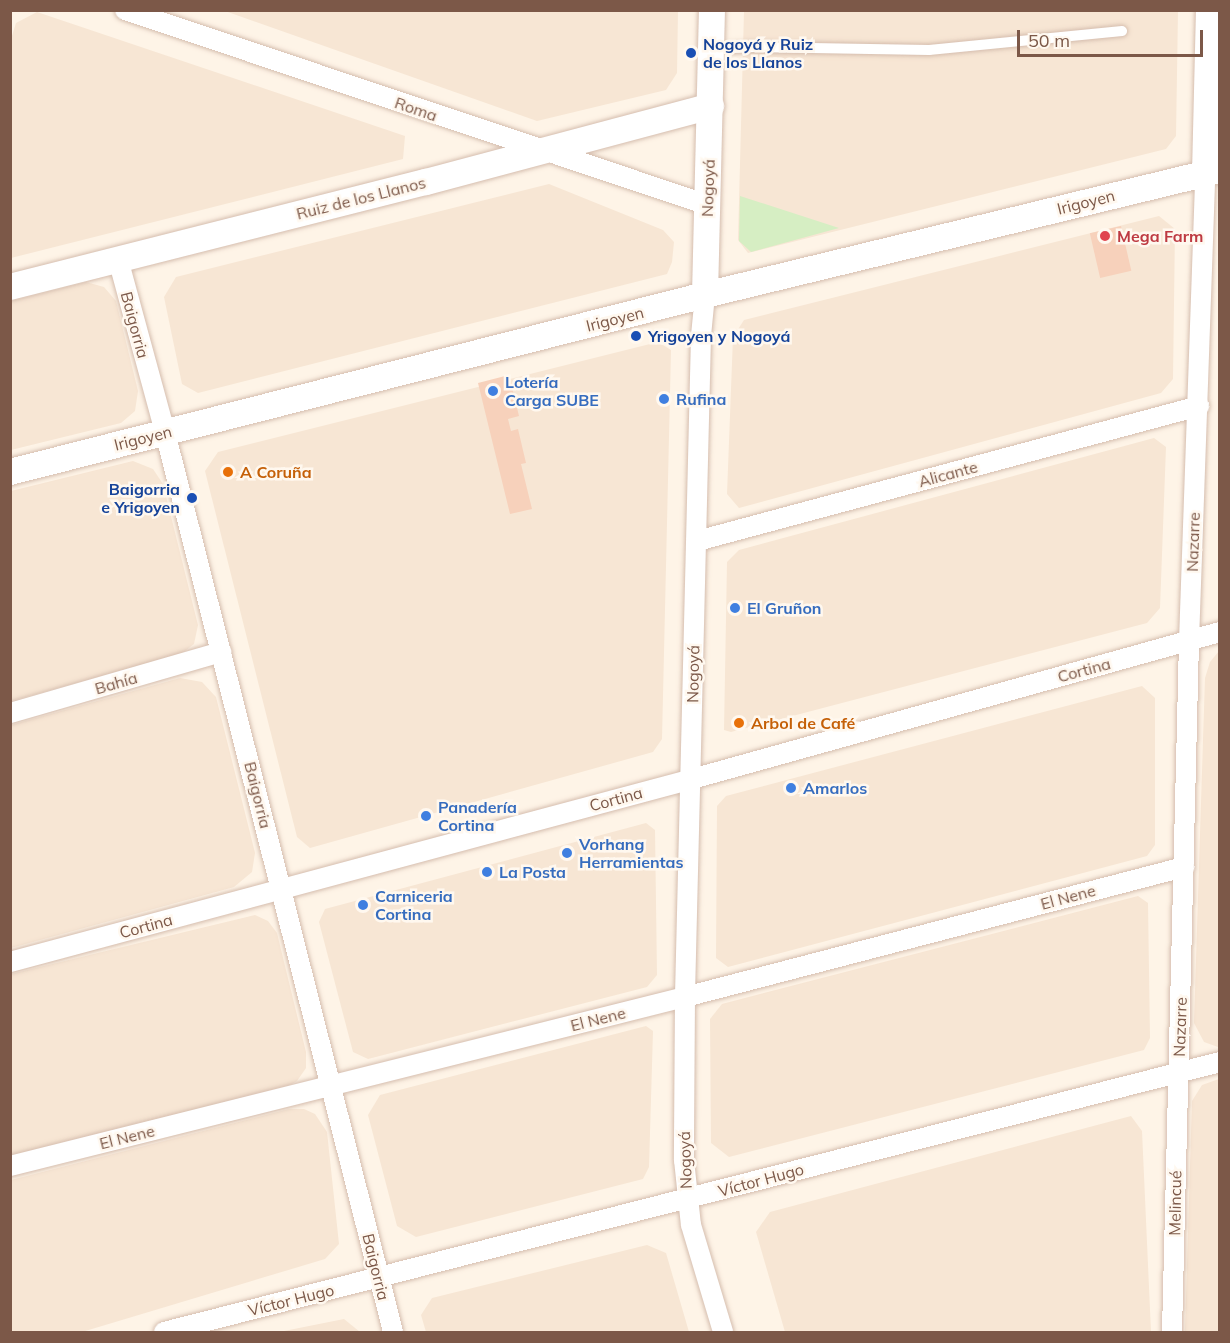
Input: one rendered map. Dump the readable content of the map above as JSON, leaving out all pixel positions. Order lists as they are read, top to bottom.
{
  "streets": {
    "street": [
      "Roma",
      "Nogoyá",
      "Ruiz de los Llanos",
      "Irigoyen",
      "Baigorria",
      "Alicante",
      "Nazarre",
      "Cortina",
      "Bahía",
      "El Nene",
      "Víctor Hugo",
      "Melincué"
    ]
  },
  "crossings": [
    ["Roma", "Nogoyá"],
    ["Roma", "Ruiz de los Llanos"],
    ["Nogoyá", "Ruiz de los Llanos"],
    ["Nogoyá", "Irigoyen"],
    ["Nogoyá", "Alicante"],
    ["Nogoyá", "Cortina"],
    ["Nogoyá", "El Nene"],
    ["Nogoyá", "Víctor Hugo"],
    ["Ruiz de los Llanos", "Baigorria"],
    ["Irigoyen", "Baigorria"],
    ["Irigoyen", "Nazarre"],
    ["Baigorria", "Cortina"],
    ["Baigorria", "Bahía"],
    ["Baigorria", "El Nene"],
    ["Baigorria", "Víctor Hugo"],
    ["Alicante", "Nazarre"],
    ["Nazarre", "Cortina"],
    ["Nazarre", "El Nene"],
    ["Nazarre", "Víctor Hugo"],
    ["Nazarre", "Melincué"],
    ["Víctor Hugo", "Melincué"]
  ],
  "places": [
    "Nogoyá y Ruiz de los Llanos",
    "Mega Farm",
    "Yrigoyen y Nogoyá",
    "Lotería Carga SUBE",
    "Rufina",
    "A Coruña",
    "Baigorria e Yrigoyen",
    "El Gruñon",
    "Arbol de Café",
    "Amarlos",
    "Panadería Cortina",
    "Vorhang Herramientas",
    "La Posta",
    "Carniceria Cortina"
  ],
  "scale_bar": "50 m"
}
